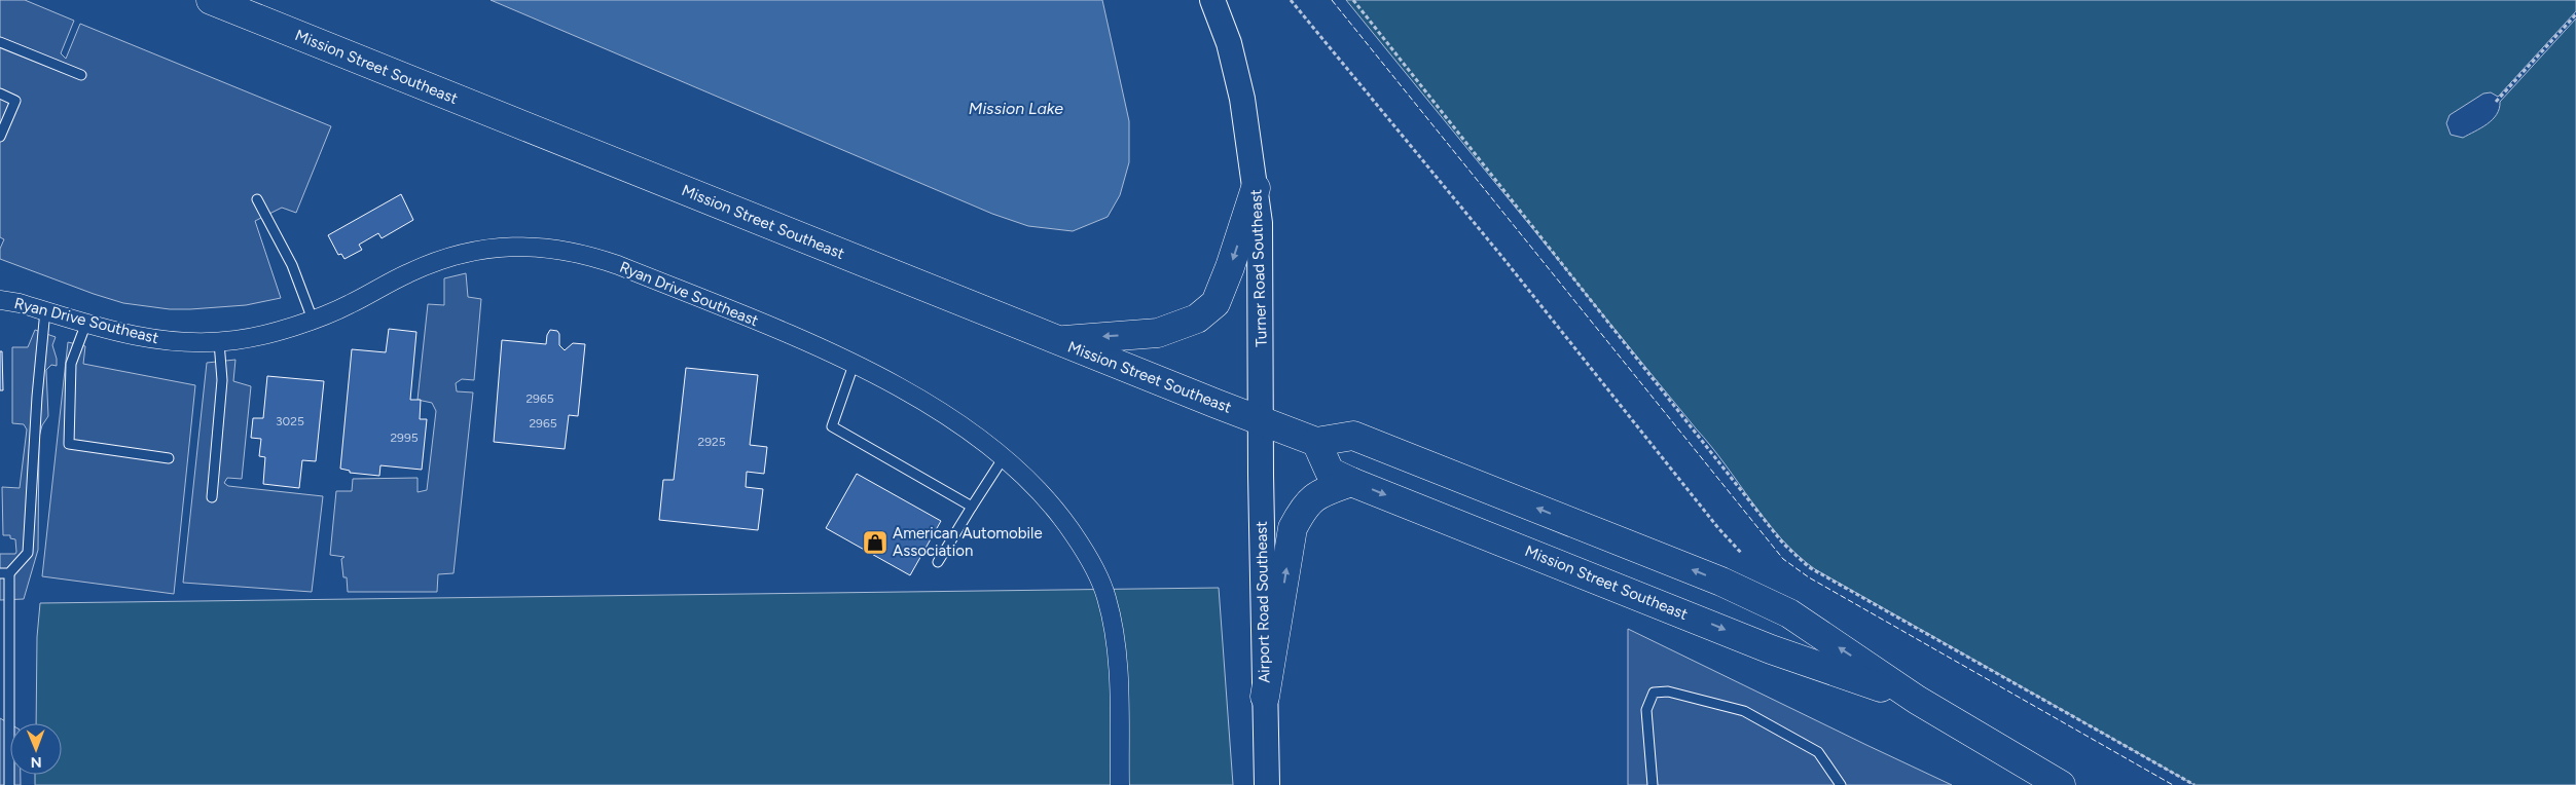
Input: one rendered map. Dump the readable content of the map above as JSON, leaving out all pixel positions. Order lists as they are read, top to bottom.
{
  "streets": {
    "highway": ["Mission Street Southeast"],
    "main road": ["Turner Road Southeast", "Airport Road Southeast"],
    "street": ["Ryan Drive Southeast"]
  },
  "crossings": [
    ["Mission Street Southeast", "Turner Road Southeast"],
    ["Mission Street Southeast", "Airport Road Southeast"],
    ["Turner Road Southeast", "Airport Road Southeast"]
  ],
  "water": ["Mission Lake"],
  "places": {
    "shop": ["American Automobile Association"]
  },
  "house_numbers": [
    "2965",
    "3025",
    "2965",
    "2995",
    "2925"
  ],
  "north": "bottom"
}
